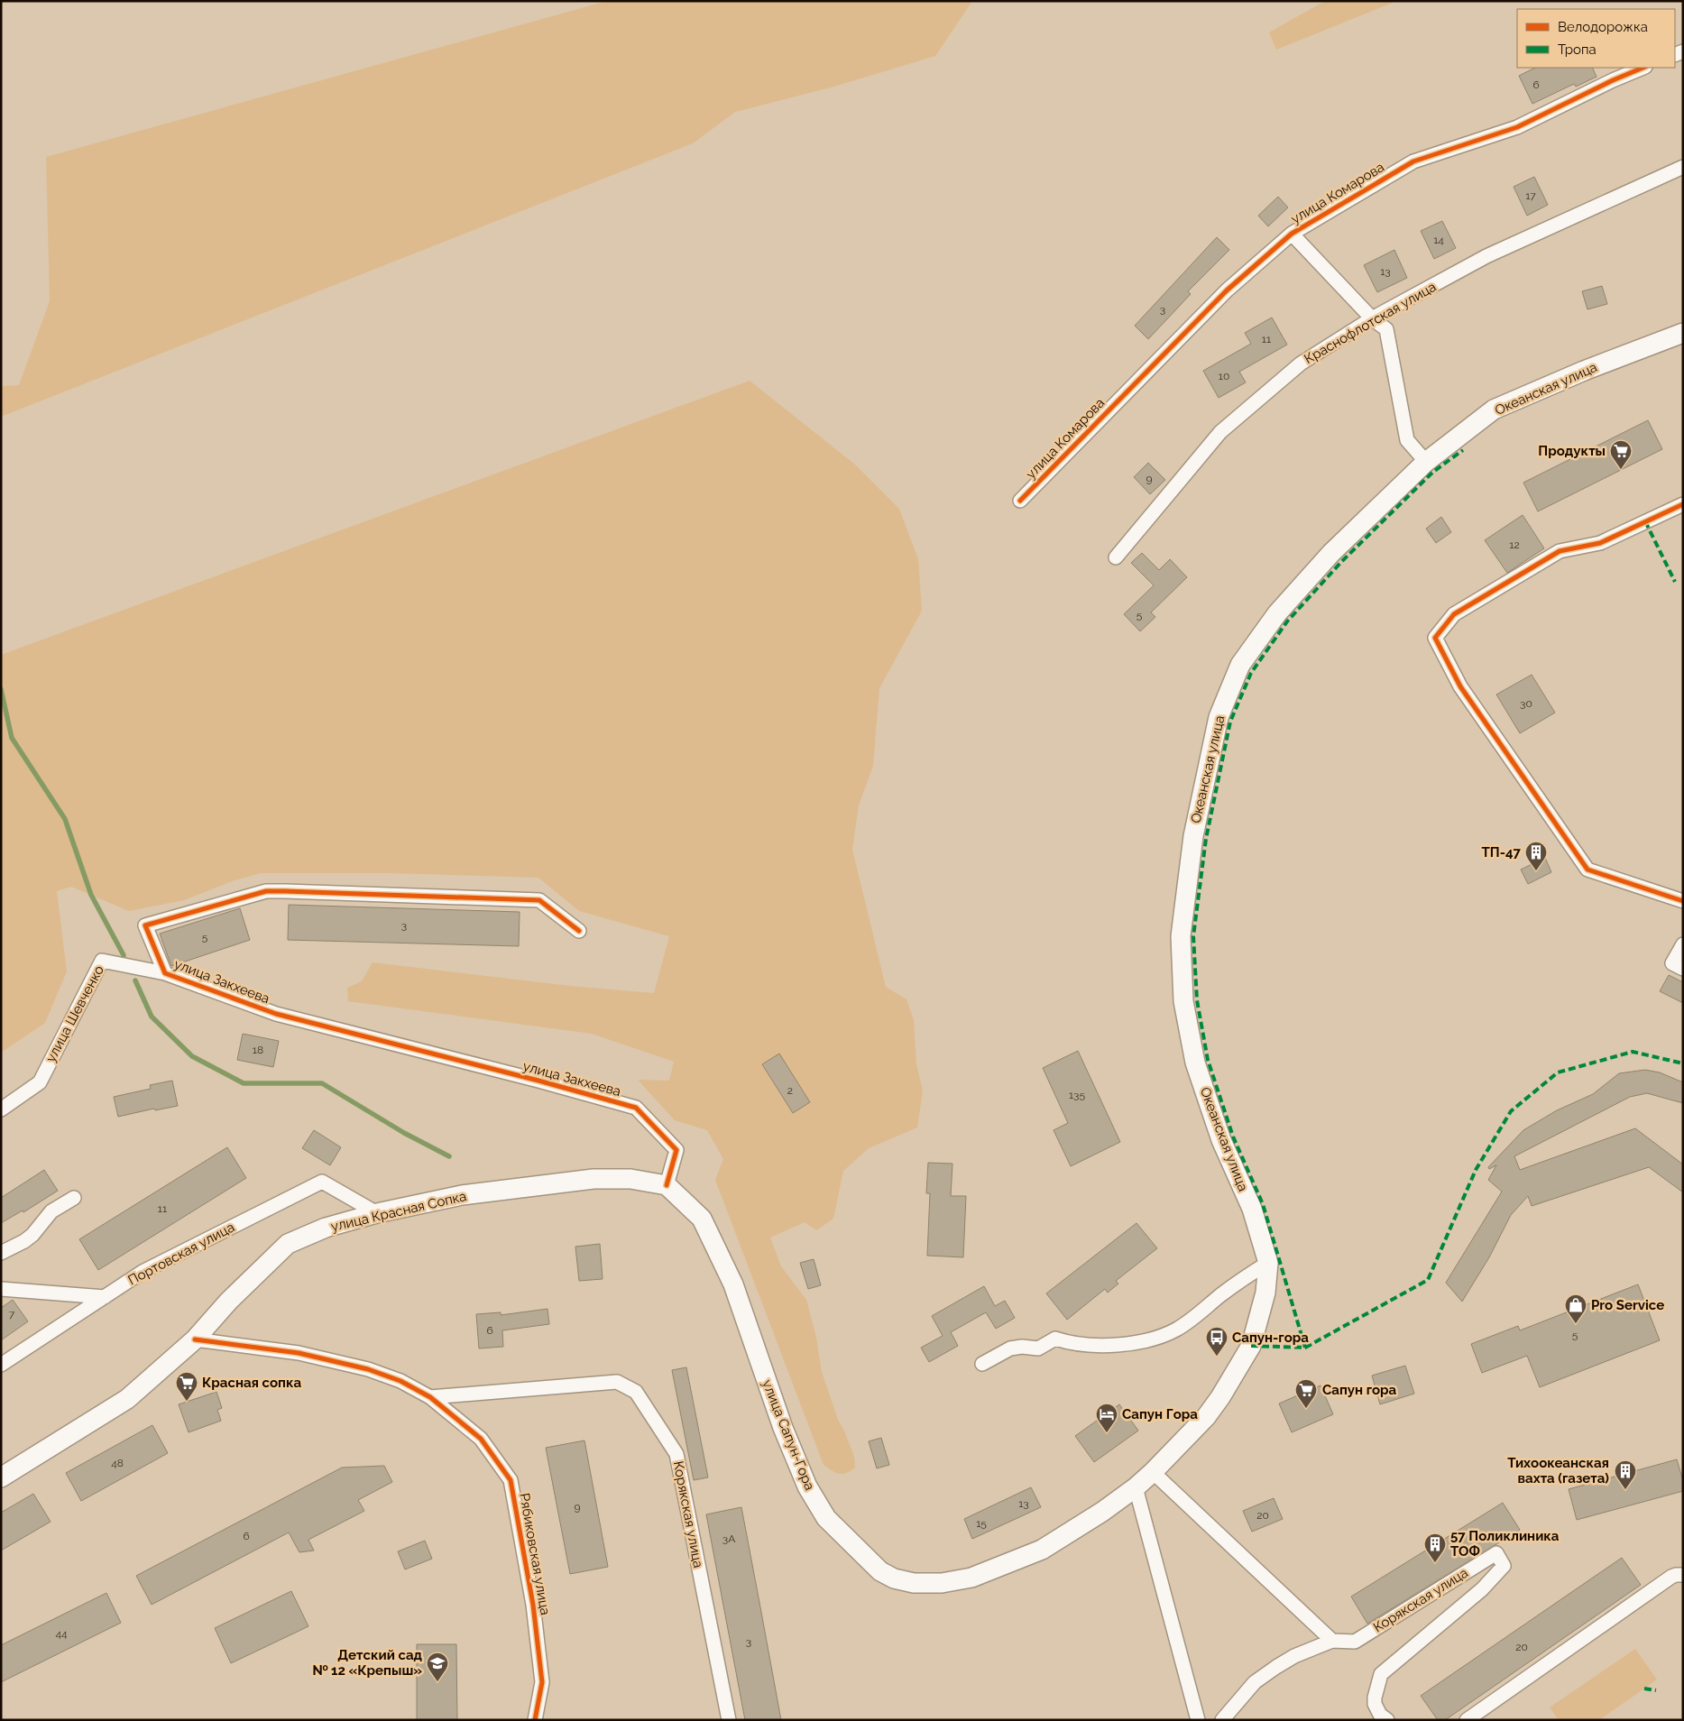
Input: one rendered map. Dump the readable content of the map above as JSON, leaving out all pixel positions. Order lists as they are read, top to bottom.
{
  "streets": {
    "main road": ["Океанская улица", "улица Красная Сопка", "улица Сапун-Гора"],
    "street": [
      "улица Комарова",
      "Краснофлотская улица",
      "улица Закхеева",
      "улица Шевченко",
      "Портовская улица",
      "Корякская улица",
      "Рябиковская улица"
    ]
  },
  "crossings": [
    ["Океанская улица", "улица Сапун-Гора"],
    ["улица Закхеева", "улица Шевченко"],
    ["улица Закхеева", "улица Красная Сопка"],
    ["улица Закхеева", "улица Сапун-Гора"],
    ["улица Красная Сопка", "Портовская улица"],
    ["улица Красная Сопка", "улица Сапун-Гора"],
    ["улица Красная Сопка", "Рябиковская улица"],
    ["Корякская улица", "Рябиковская улица"]
  ],
  "places": {
    "supermarket": ["Продукты", "Красная сопка", "Сапун гора"],
    "building": ["ТП-47", "Тихоокеанская вахта (газета)", "57 Поликлиника ТОФ"],
    "shop": ["Pro Service"],
    "bus stop": ["Сапун-гора"],
    "hotel": ["Сапун Гора"],
    "school or university": ["Детский сад № 12 «Крепыш»"]
  },
  "house_numbers": [
    "6",
    "17",
    "14",
    "13",
    "3",
    "11",
    "10",
    "9",
    "12",
    "5",
    "30",
    "3",
    "5",
    "18",
    "2",
    "135",
    "11",
    "7",
    "6",
    "5",
    "48",
    "13",
    "9",
    "20",
    "15",
    "6",
    "3А",
    "44",
    "3",
    "20"
  ],
  "legend": ["Велодорожка", "Тропа"]
}
